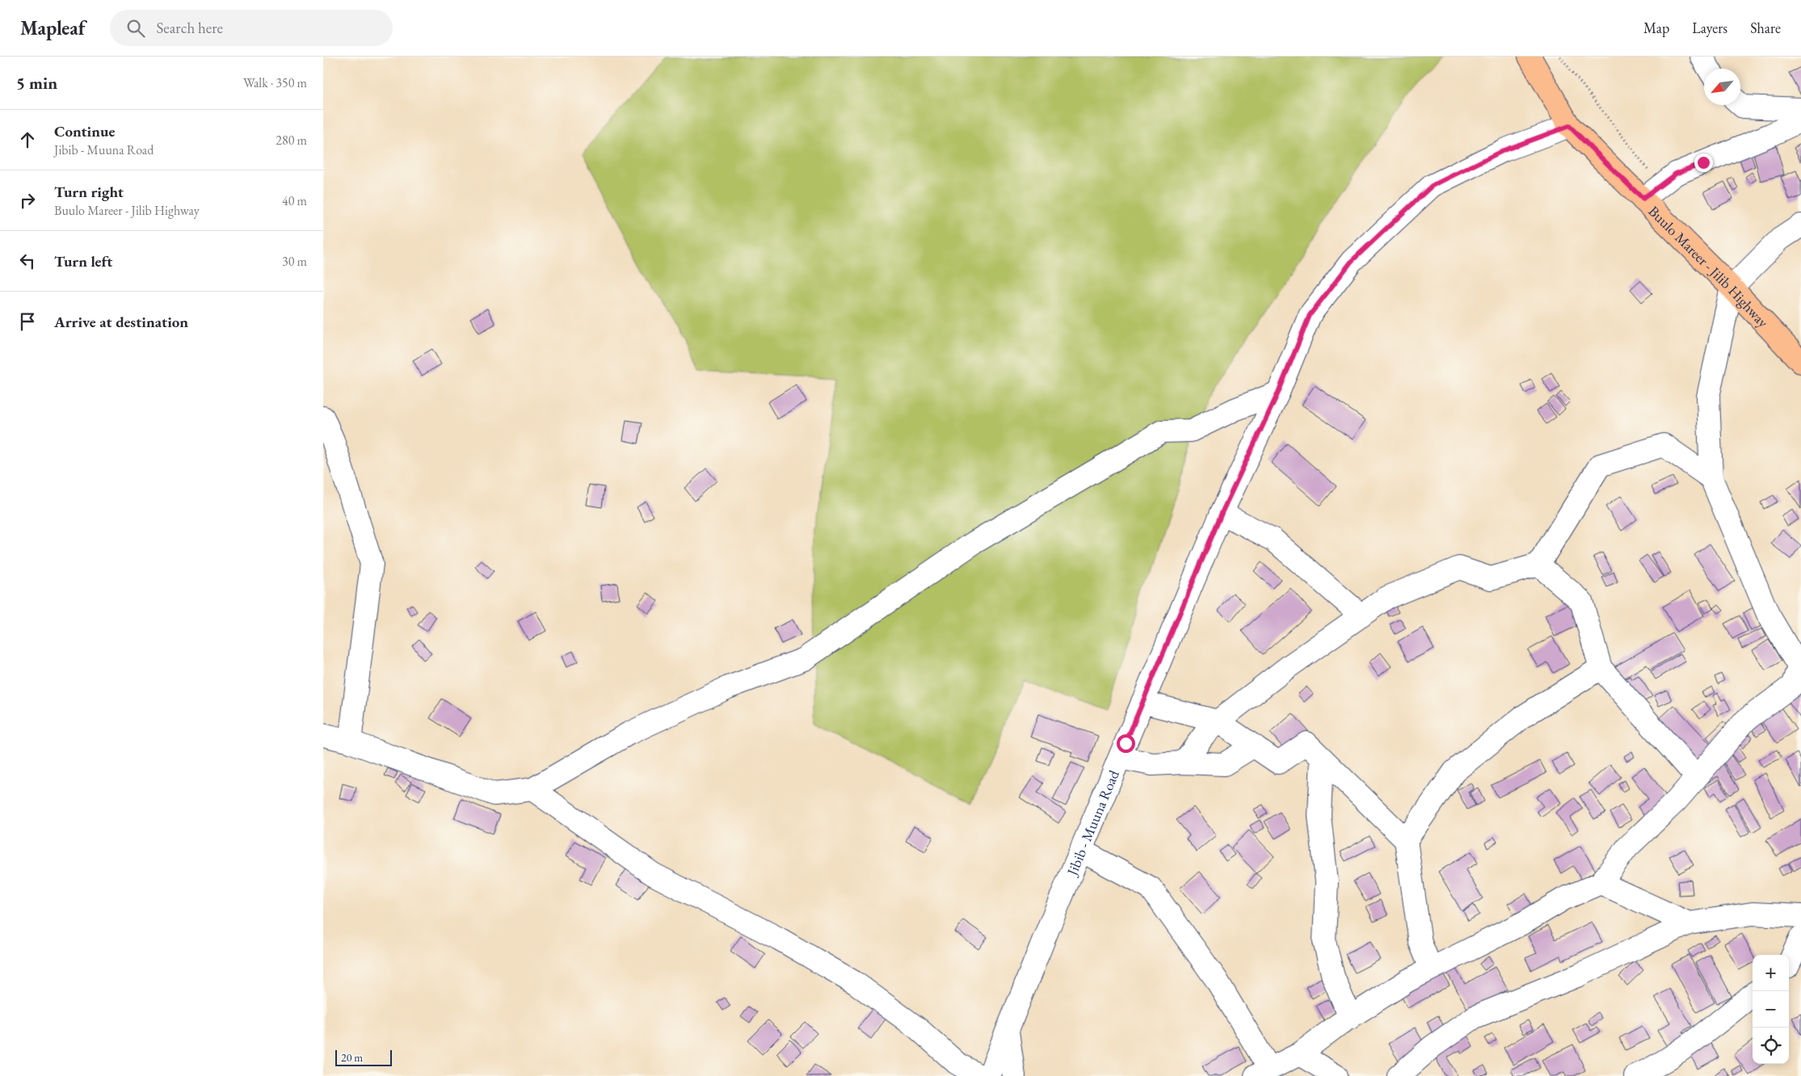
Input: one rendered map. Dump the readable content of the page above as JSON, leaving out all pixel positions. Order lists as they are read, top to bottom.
{
  "streets": {
    "main road": ["Buulo Mareer - Jilib Highway"],
    "street": ["Jibib - Muuna Road"]
  },
  "crossings": [
    ["Buulo Mareer - Jilib Highway", "Jibib - Muuna Road"]
  ],
  "scale_bar": "20 m",
  "north": "bottom left",
  "page": {
    "header": "Mapleaf",
    "search": "Search here",
    "nav": ["Map", "Layers", "Share"],
    "heading": ["5 min", "Walk · 350 m"],
    "list": [
      ["Continue", "Jibib - Muuna Road", "280 m"],
      ["Turn right", "Buulo Mareer - Jilib Highway", "40 m"],
      ["Turn left", "30 m"],
      "Arrive at destination"
    ],
    "map_buttons": ["+", "−"],
    "scale": "20 m"
  }
}
